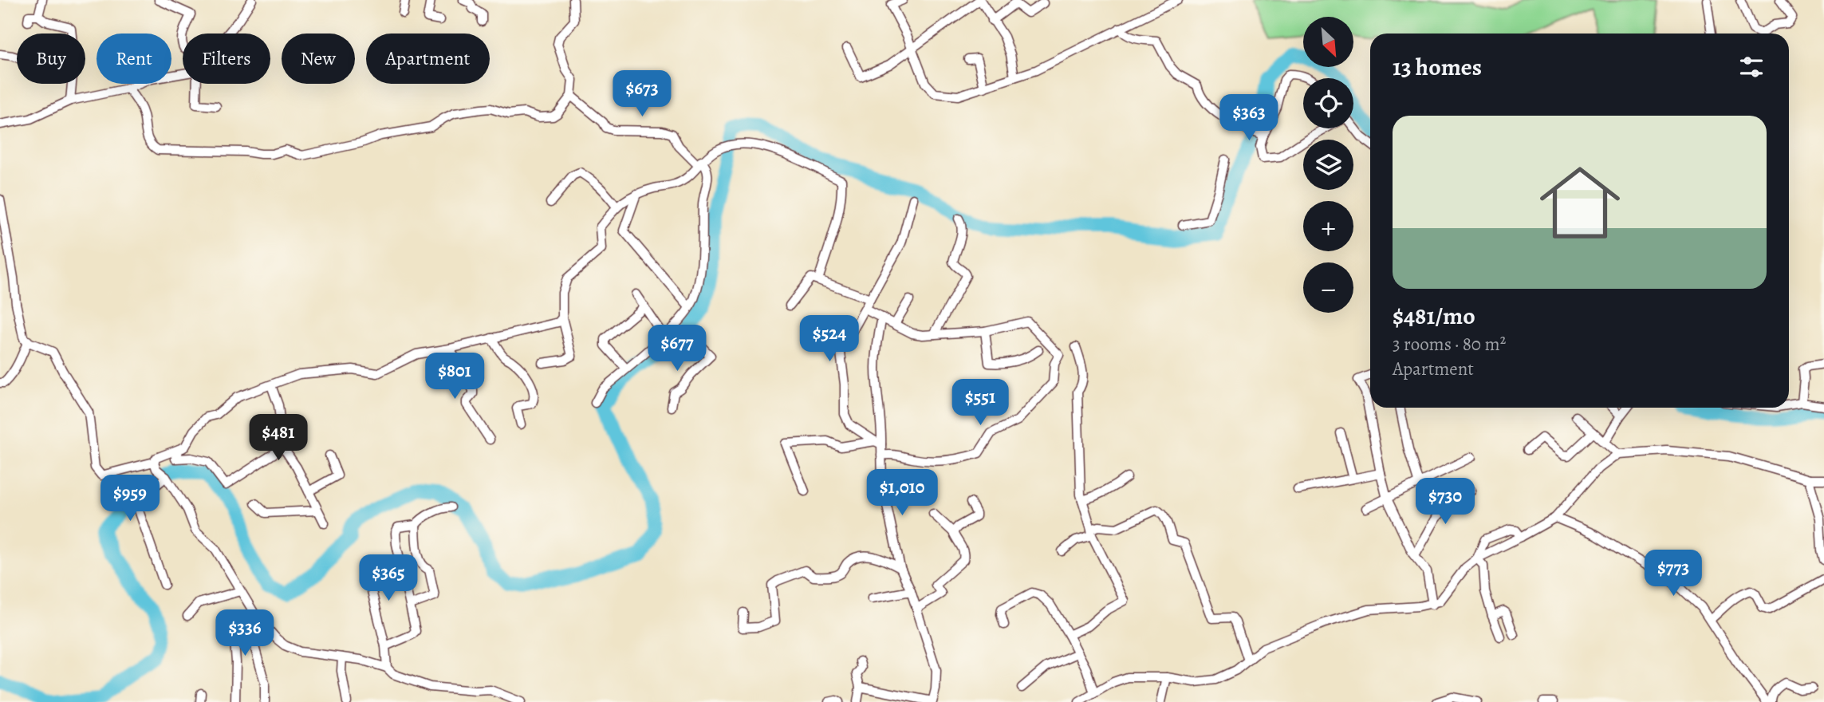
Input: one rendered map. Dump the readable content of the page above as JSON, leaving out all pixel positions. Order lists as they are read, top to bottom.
{
  "north": "bottom right",
  "page": {
    "map_buttons": ["+", "−"],
    "chip": [
      "Buy",
      "Rent",
      "Filters",
      "New",
      "Apartment"
    ],
    "heading": "13 homes",
    "price": [
      "$673",
      "$363",
      "$524",
      "$677",
      "$801",
      "$551",
      "$481",
      "$1,010",
      "$959",
      "$730",
      "$773",
      "$365",
      "$336"
    ],
    "list": [
      {
        "name": "$481/mo",
        "note": "3 rooms · 80 m² · Apartment"
      }
    ]
  }
}
